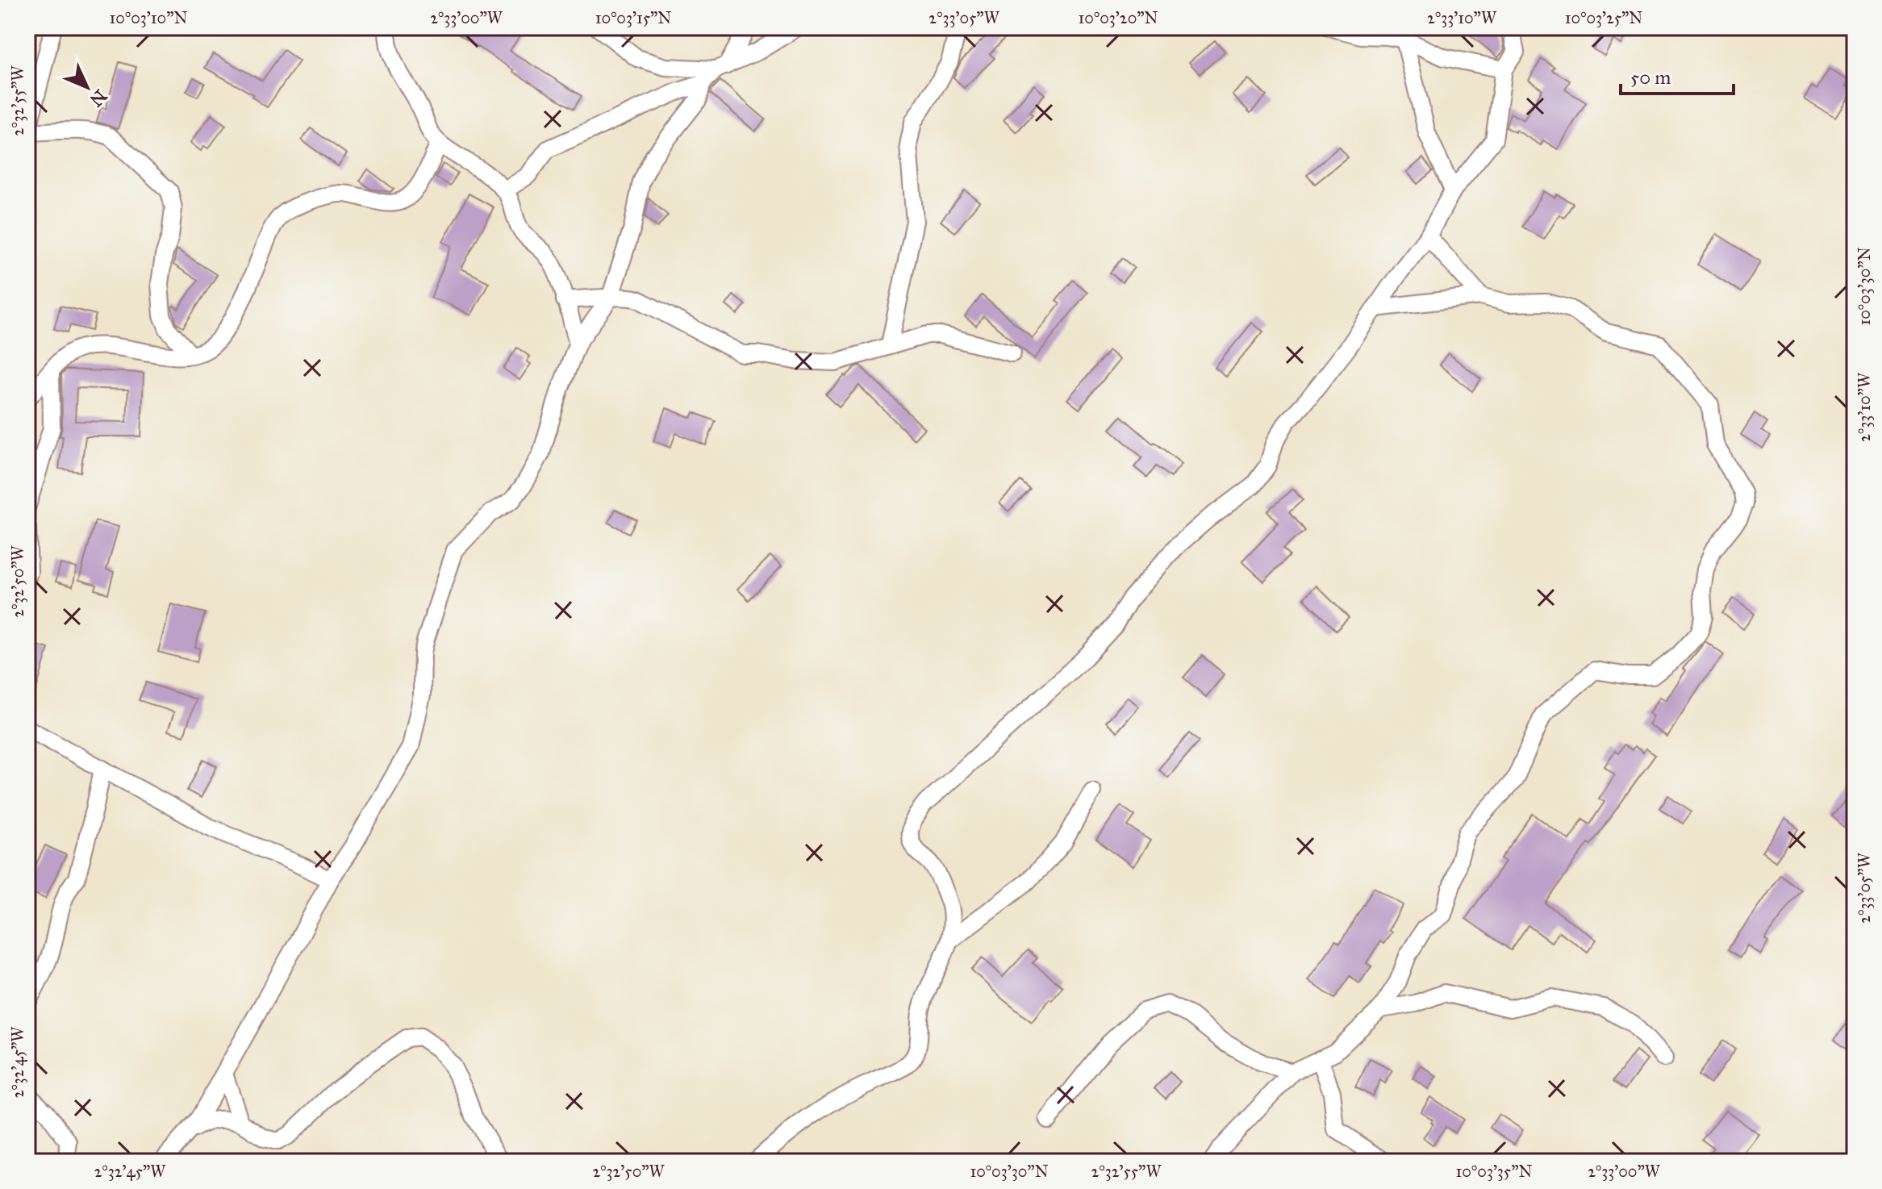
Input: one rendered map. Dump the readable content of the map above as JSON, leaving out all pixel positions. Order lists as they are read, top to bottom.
{
  "scale_bar": "50 m",
  "north": "bottom right",
  "coordinates": [
    "10°03'10\"N",
    "2°33'00\"W",
    "10°03'15\"N",
    "2°33'05\"W",
    "10°03'20\"N",
    "2°33'10\"W",
    "10°03'25\"N",
    "2°32'55\"W",
    "10°03'30\"N",
    "2°32'50\"W",
    "2°32'45\"W",
    "10°03'35\"N"
  ]
}
